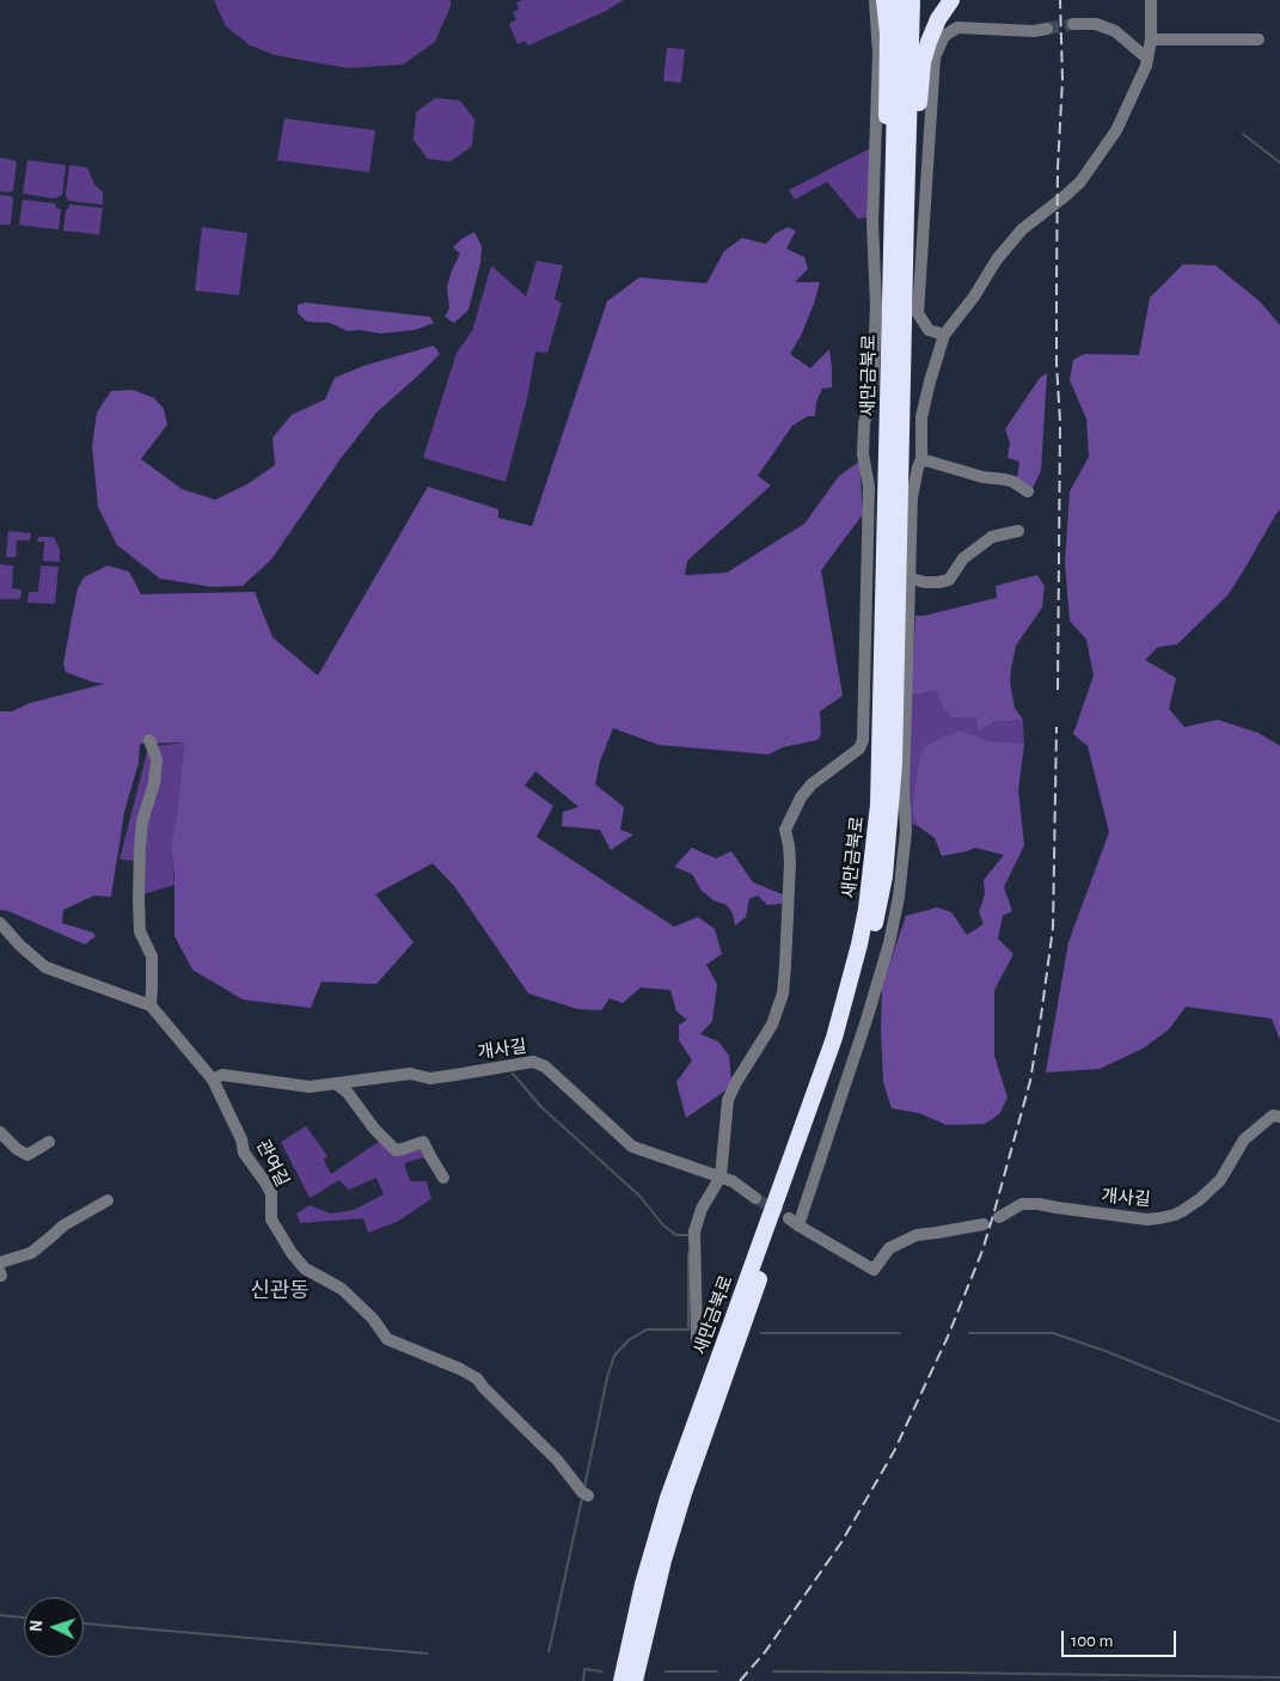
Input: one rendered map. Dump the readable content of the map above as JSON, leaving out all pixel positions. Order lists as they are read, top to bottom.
{
  "streets": {
    "highway": ["새만금북로"],
    "street": ["개사길", "관여길"]
  },
  "crossings": [
    ["개사길", "관여길"]
  ],
  "districts": ["신관동"],
  "scale_bar": "100 m",
  "north": "left"
}
